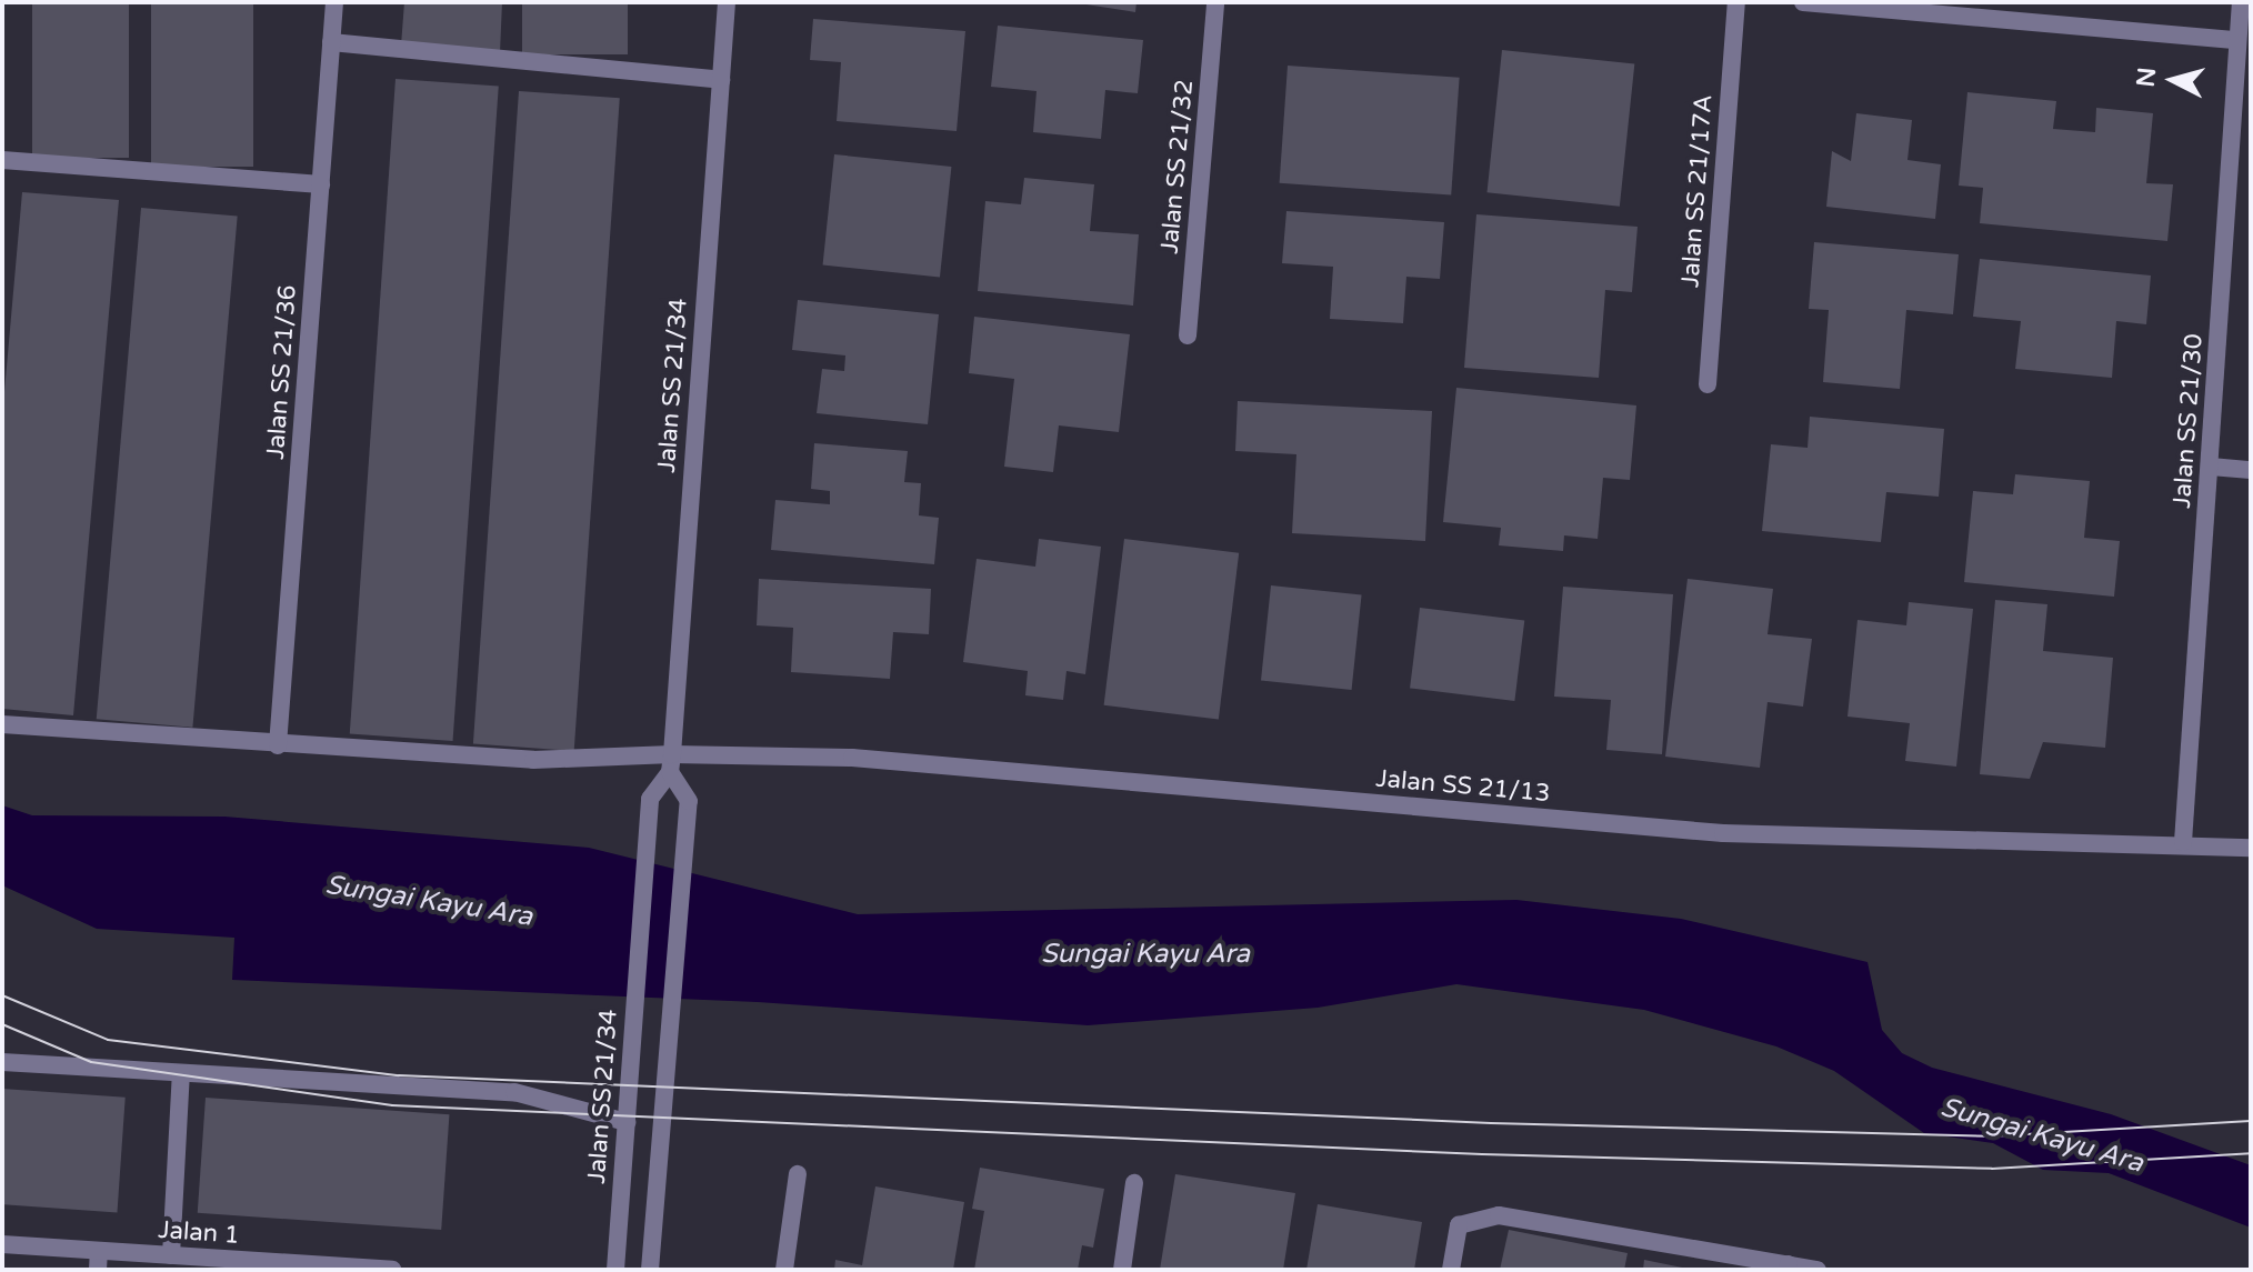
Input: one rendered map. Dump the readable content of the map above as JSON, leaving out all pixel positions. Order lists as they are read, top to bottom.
{
  "streets": {
    "street": [
      "Jalan SS 21/32",
      "Jalan SS 21/17A",
      "Jalan SS 21/36",
      "Jalan SS 21/34",
      "Jalan SS 21/30",
      "Jalan SS 21/13",
      "Jalan 1"
    ]
  },
  "crossings": [
    ["Jalan SS 21/36", "Jalan SS 21/13"],
    ["Jalan SS 21/34", "Jalan SS 21/13"],
    ["Jalan SS 21/30", "Jalan SS 21/13"]
  ],
  "water": ["Sungai Kayu Ara"],
  "north": "left"
}
